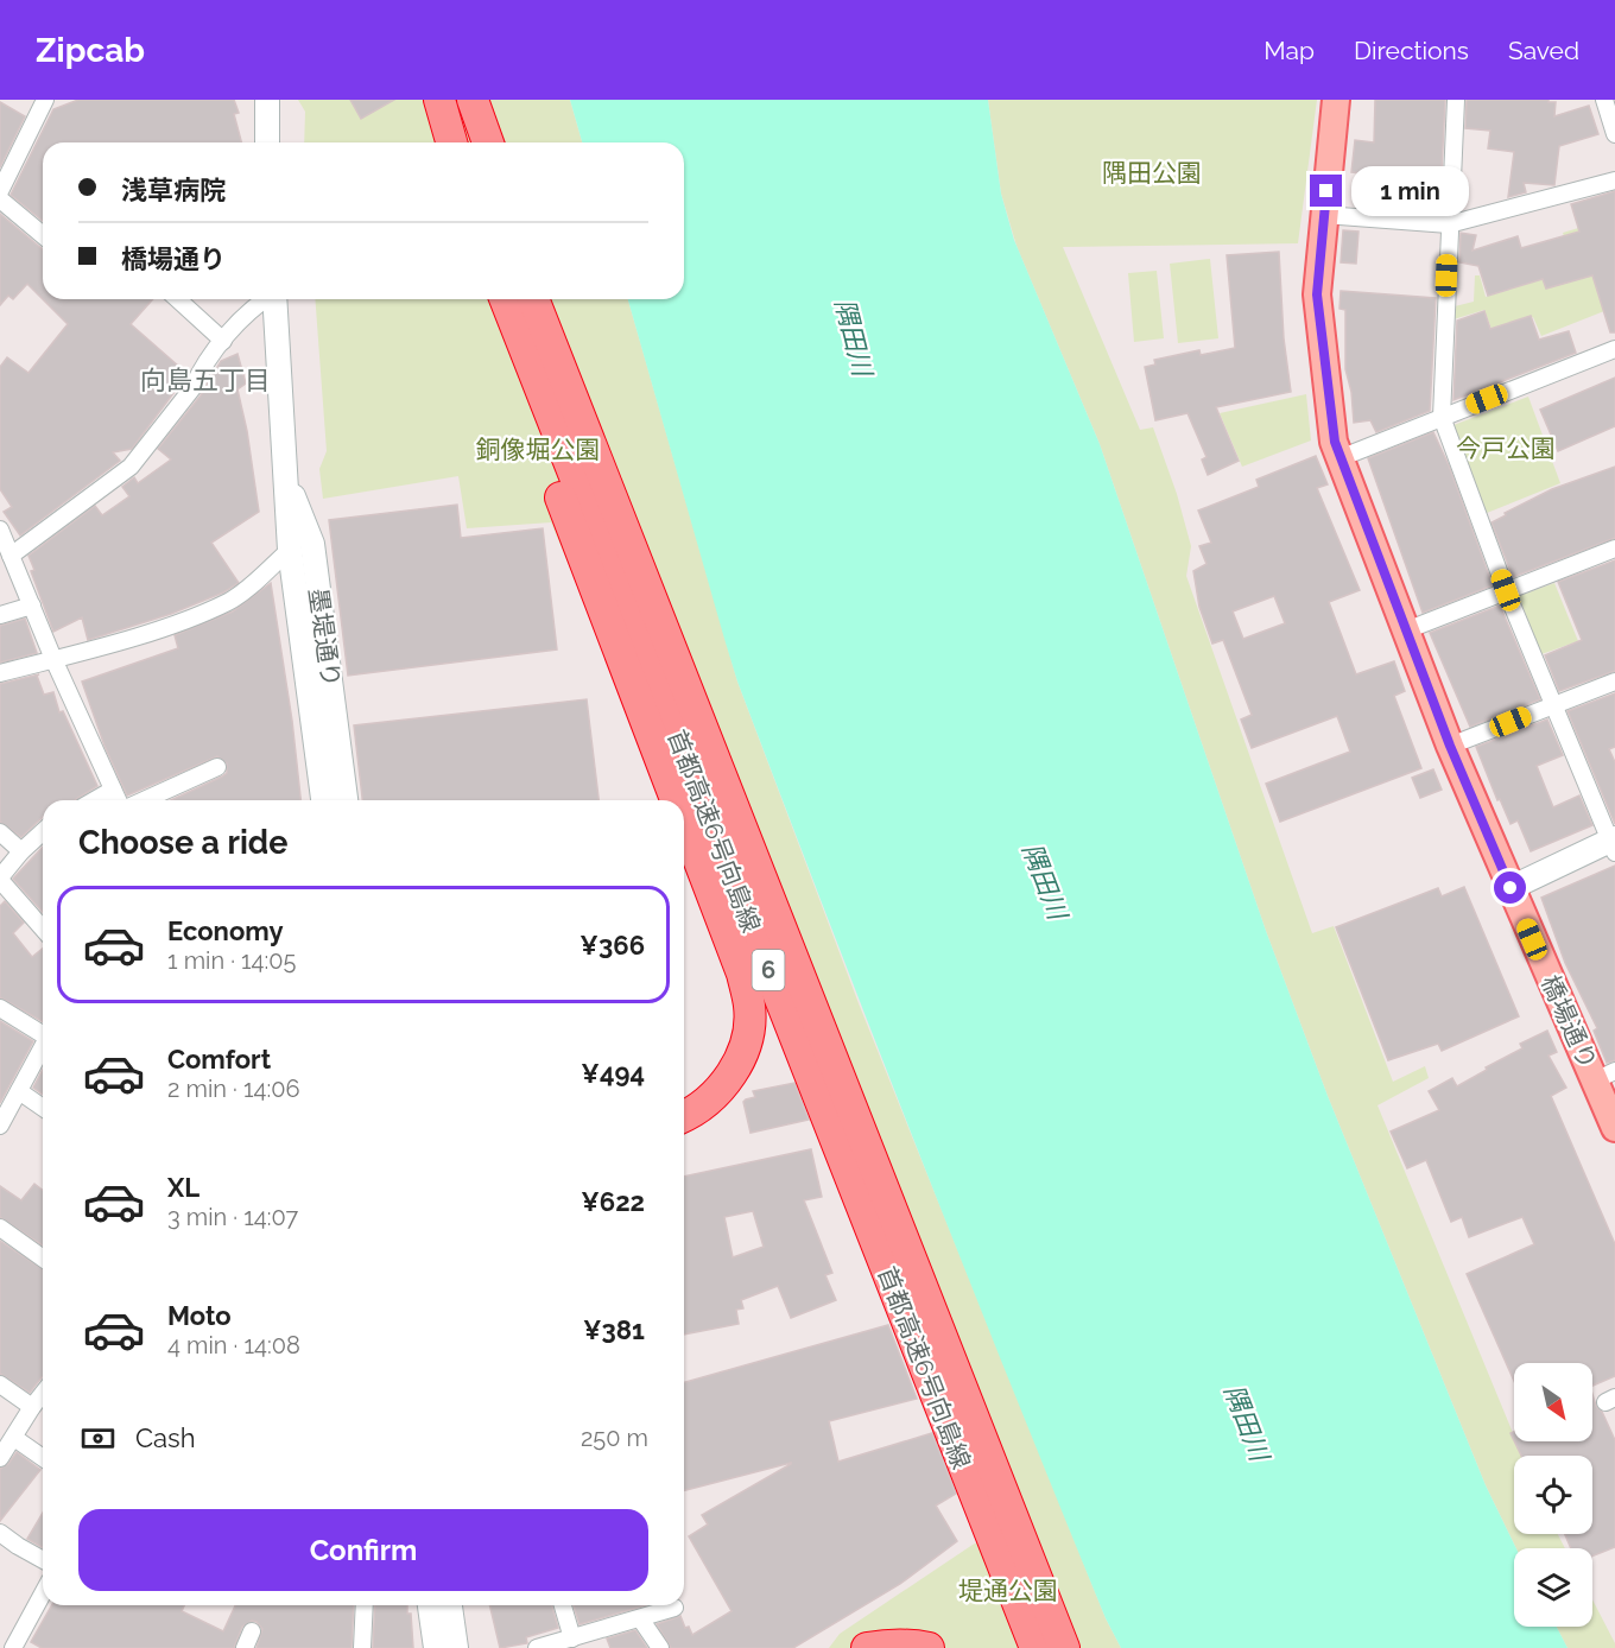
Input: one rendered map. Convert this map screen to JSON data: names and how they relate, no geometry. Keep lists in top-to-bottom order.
{
  "streets": {
    "highway": ["首都高速6号向島線", "6"],
    "main road": ["墨堤通り", "橋場通り"]
  },
  "districts": ["向島五丁目"],
  "water": ["隅田川"],
  "parks": [
    "隅田公園",
    "今戸公園",
    "銅像堀公園",
    "堤通公園"
  ],
  "north": "bottom right",
  "page": {
    "header": "Zipcab",
    "nav": ["Map", "Directions", "Saved"],
    "banner": ["浅草病院", "橋場通り"],
    "bubble": "1 min",
    "heading": "Choose a ride",
    "list": [
      {
        "name": "Economy",
        "note": "1 min · 14:05",
        "value": "¥366"
      },
      {
        "name": "Comfort",
        "note": "2 min · 14:06",
        "value": "¥494"
      },
      {
        "name": "XL",
        "note": "3 min · 14:07",
        "value": "¥622"
      },
      {
        "name": "Moto",
        "note": "4 min · 14:08",
        "value": "¥381"
      }
    ],
    "pay": ["Cash", "250 m"],
    "buttons": "Confirm"
  }
}
